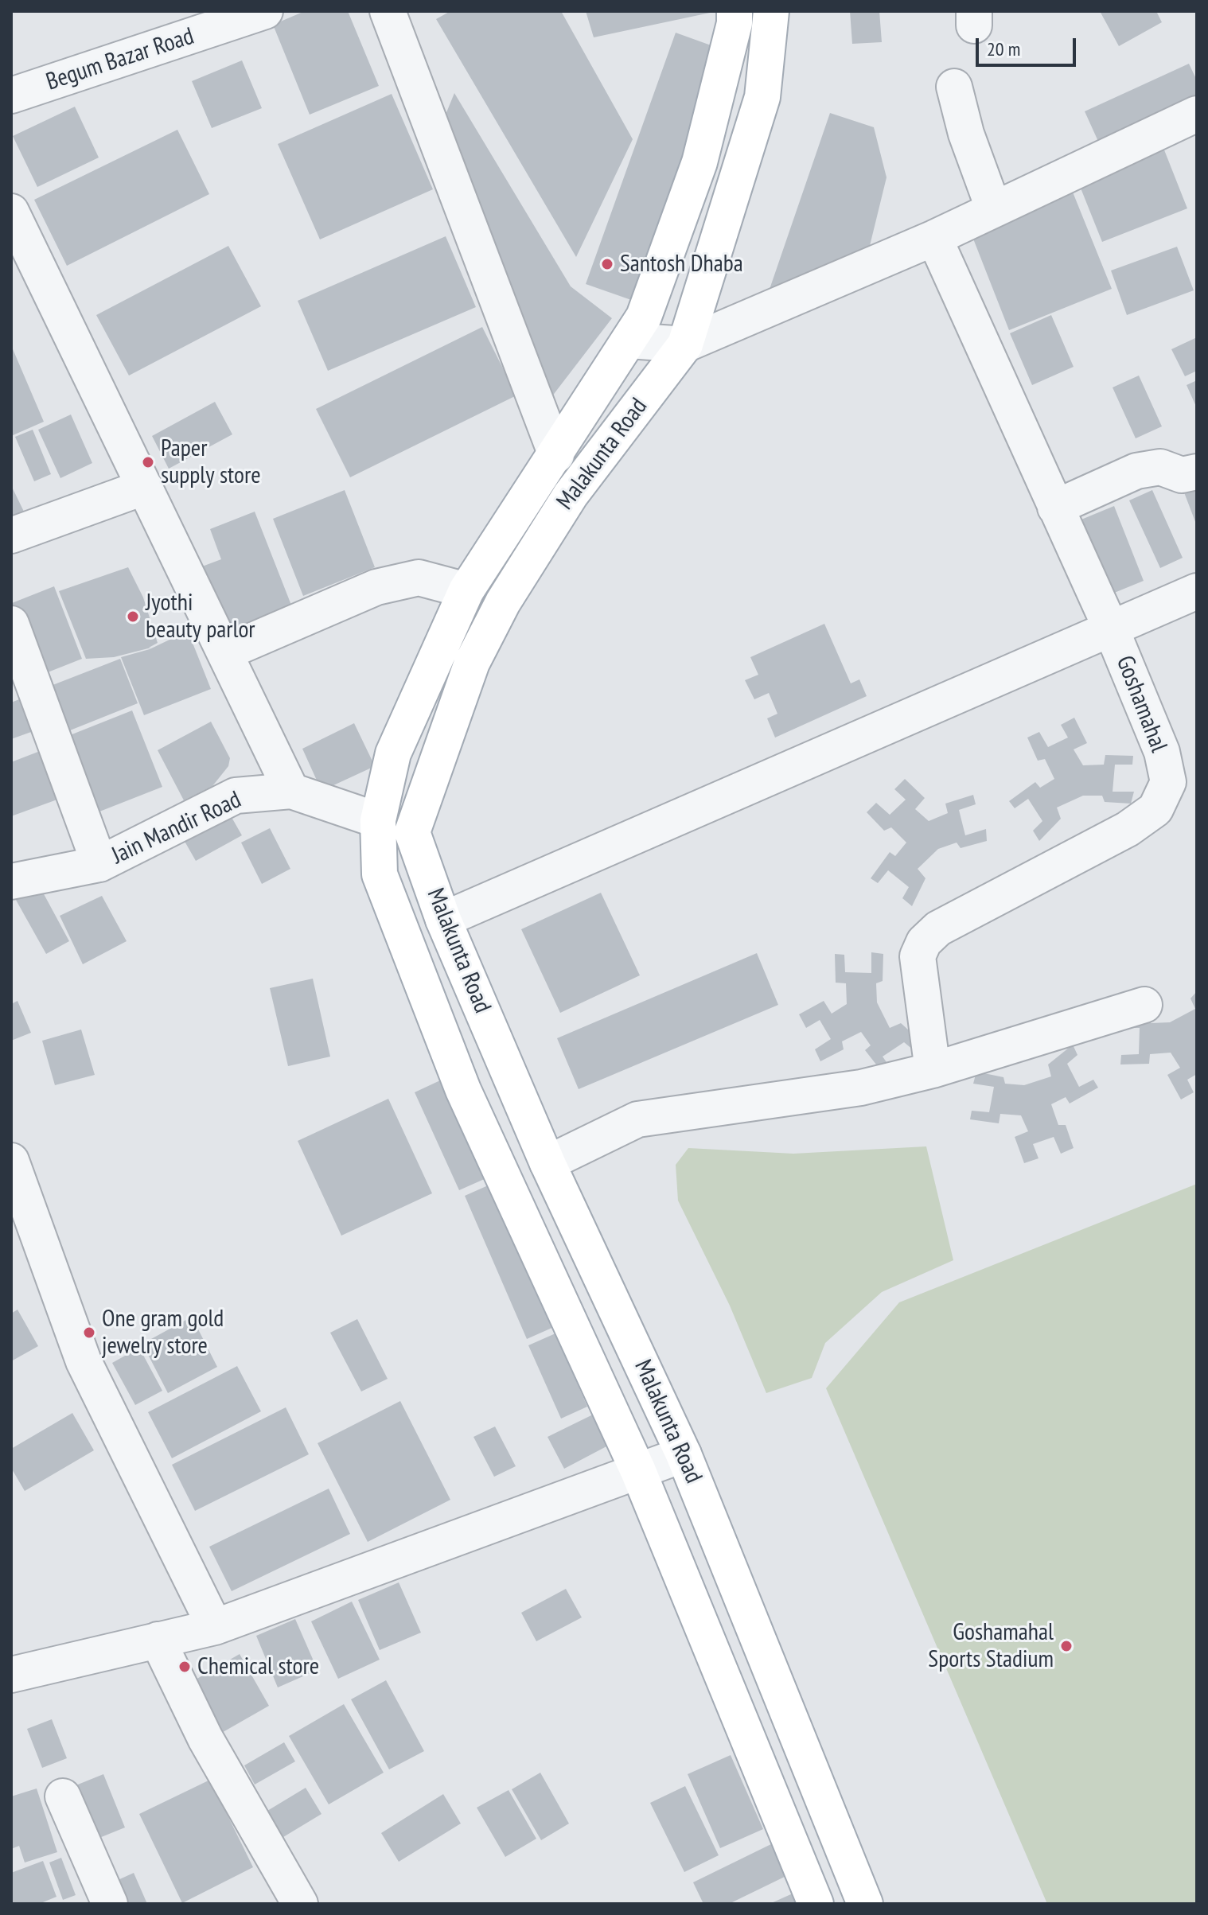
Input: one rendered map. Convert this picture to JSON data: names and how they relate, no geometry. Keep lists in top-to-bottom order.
{
  "streets": {
    "main road": ["Malakunta Road"],
    "street": ["Begum Bazar Road", "Goshamahal", "Jain Mandir Road"]
  },
  "places": [
    "Santosh Dhaba",
    "Paper supply store",
    "Jyothi beauty parlor",
    "One gram gold jewelry store",
    "Goshamahal Sports Stadium",
    "Chemical store"
  ],
  "scale_bar": "20 m"
}
